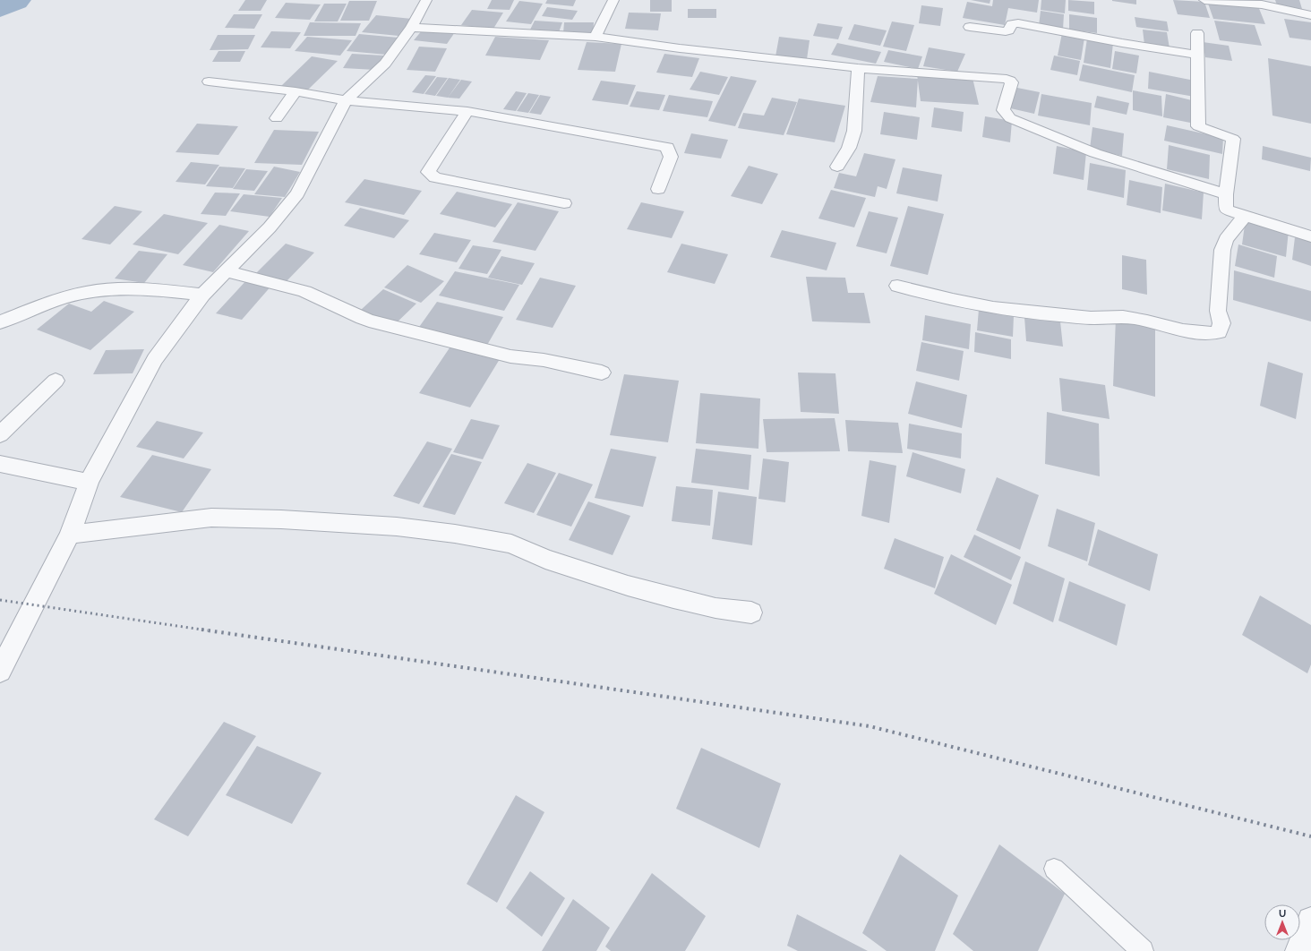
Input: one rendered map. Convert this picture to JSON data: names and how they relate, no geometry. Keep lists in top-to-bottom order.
{
  "north": "top"
}
